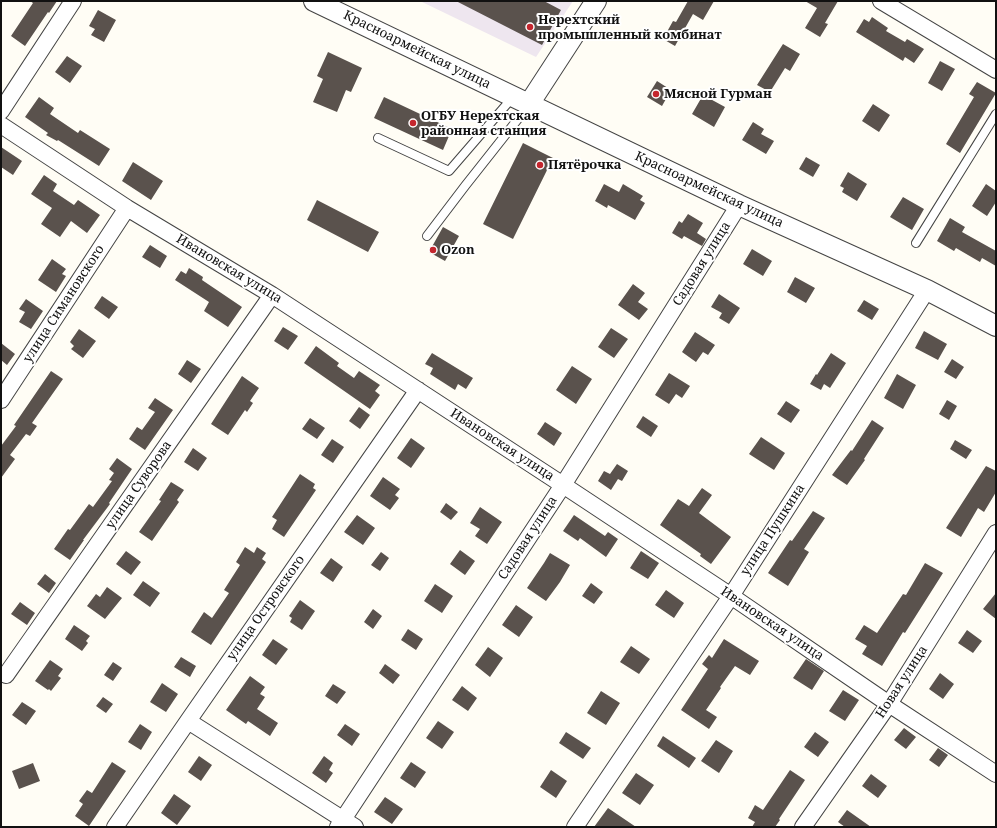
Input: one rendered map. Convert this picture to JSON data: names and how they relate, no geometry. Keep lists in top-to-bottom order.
{
  "streets": {
    "street": [
      "Красноармейская улица",
      "Садовая улица",
      "Ивановская улица",
      "улица Симановского",
      "улица Суворова",
      "улица Пушкина",
      "улица Островского",
      "Новая улица"
    ]
  },
  "crossings": [
    ["Красноармейская улица", "Садовая улица"],
    ["Красноармейская улица", "улица Пушкина"],
    ["Садовая улица", "Ивановская улица"],
    ["Ивановская улица", "улица Симановского"],
    ["Ивановская улица", "улица Суворова"],
    ["Ивановская улица", "улица Пушкина"],
    ["Ивановская улица", "улица Островского"],
    ["Ивановская улица", "Новая улица"]
  ],
  "places": [
    "Нерехтский промышленный комбинат",
    "Мясной Гурман",
    "ОГБУ Нерехтская районная станция",
    "Пятёрочка",
    "Ozon"
  ]
}
